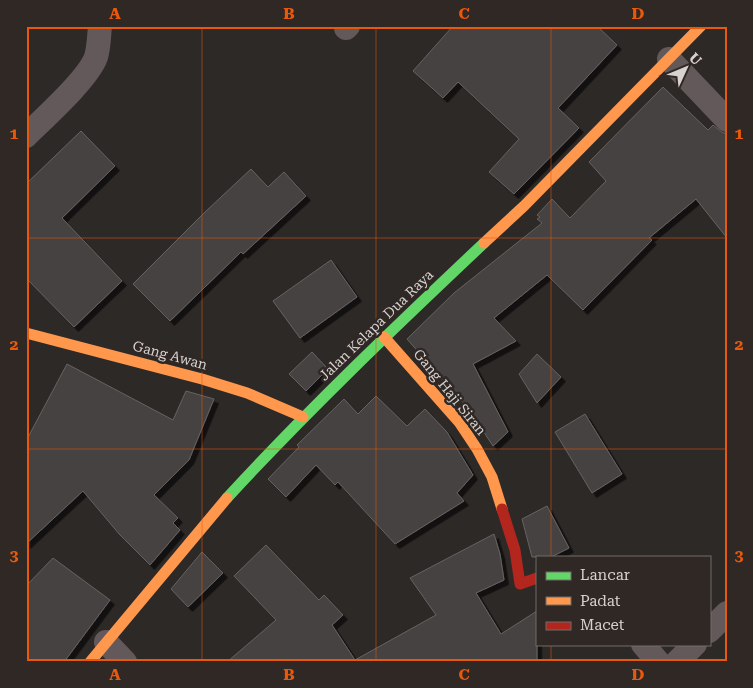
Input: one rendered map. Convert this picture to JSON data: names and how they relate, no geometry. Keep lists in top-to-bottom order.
{
  "streets": {
    "main road": ["Jalan Kelapa Dua Raya", "Gang Awan", "Gang Haji Siran"]
  },
  "crossings": [
    ["Jalan Kelapa Dua Raya", "Gang Awan"],
    ["Jalan Kelapa Dua Raya", "Gang Haji Siran"]
  ],
  "legend": ["Lancar", "Padat", "Macet"],
  "north": "top right",
  "grid": {
    "columns": [
      "A",
      "B",
      "C",
      "D"
    ],
    "rows": ["1", "2", "3"]
  }
}
